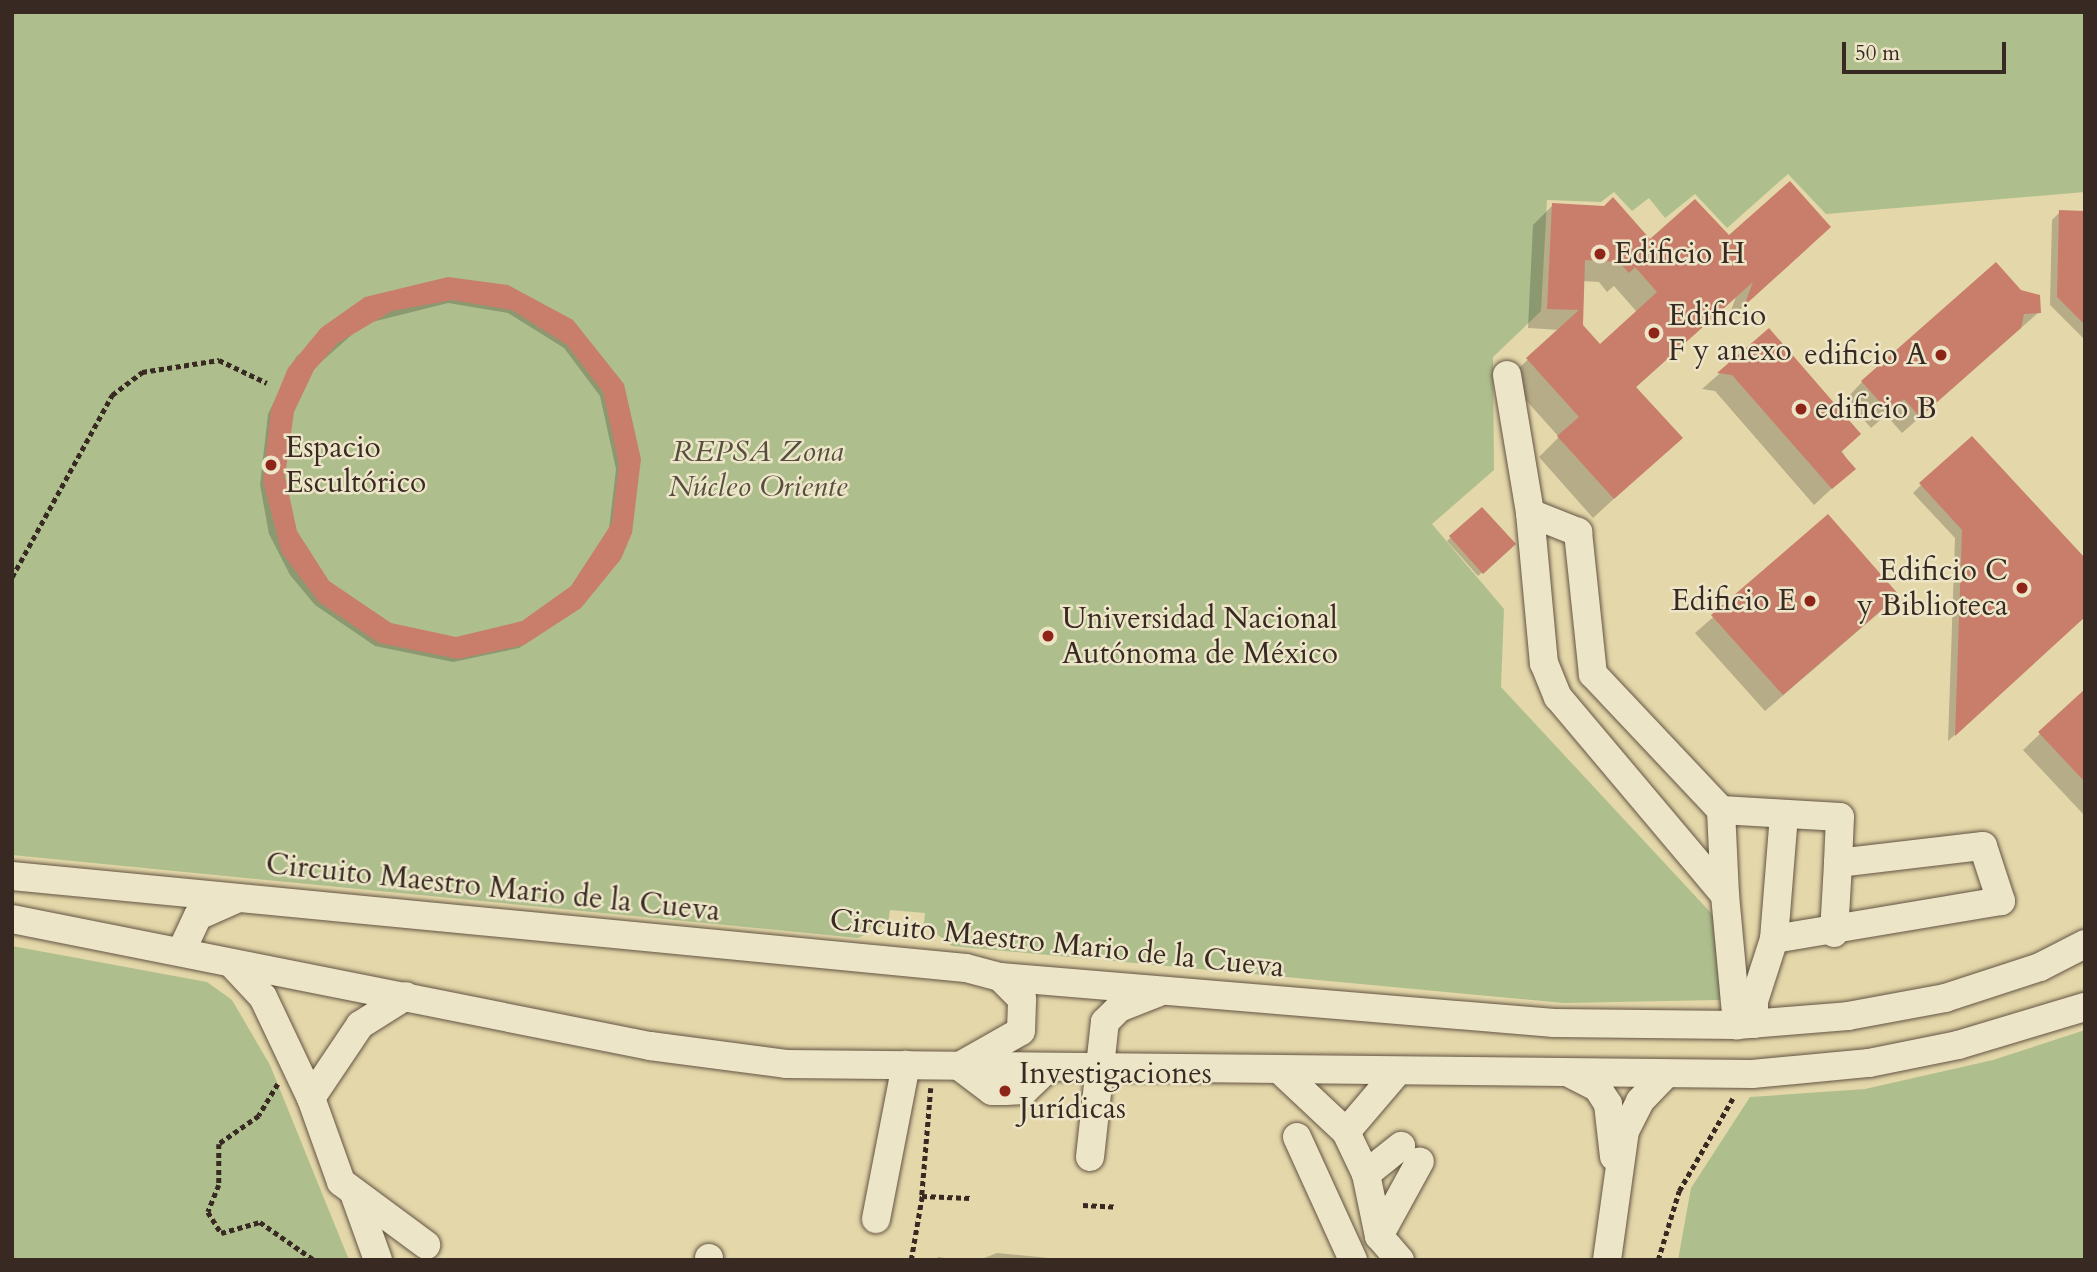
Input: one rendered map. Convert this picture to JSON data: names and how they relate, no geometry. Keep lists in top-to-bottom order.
{
  "streets": {
    "street": ["Circuito Maestro Mario de la Cueva"]
  },
  "parks": ["REPSA Zona Núcleo Oriente"],
  "places": [
    "Edificio H",
    "Edificio F y anexo",
    "edificio A",
    "edificio B",
    "Espacio Escultórico",
    "Edificio C y Biblioteca",
    "Edificio E",
    "Universidad Nacional Autónoma de México",
    "Investigaciones Jurídicas"
  ],
  "scale_bar": "50 m"
}
